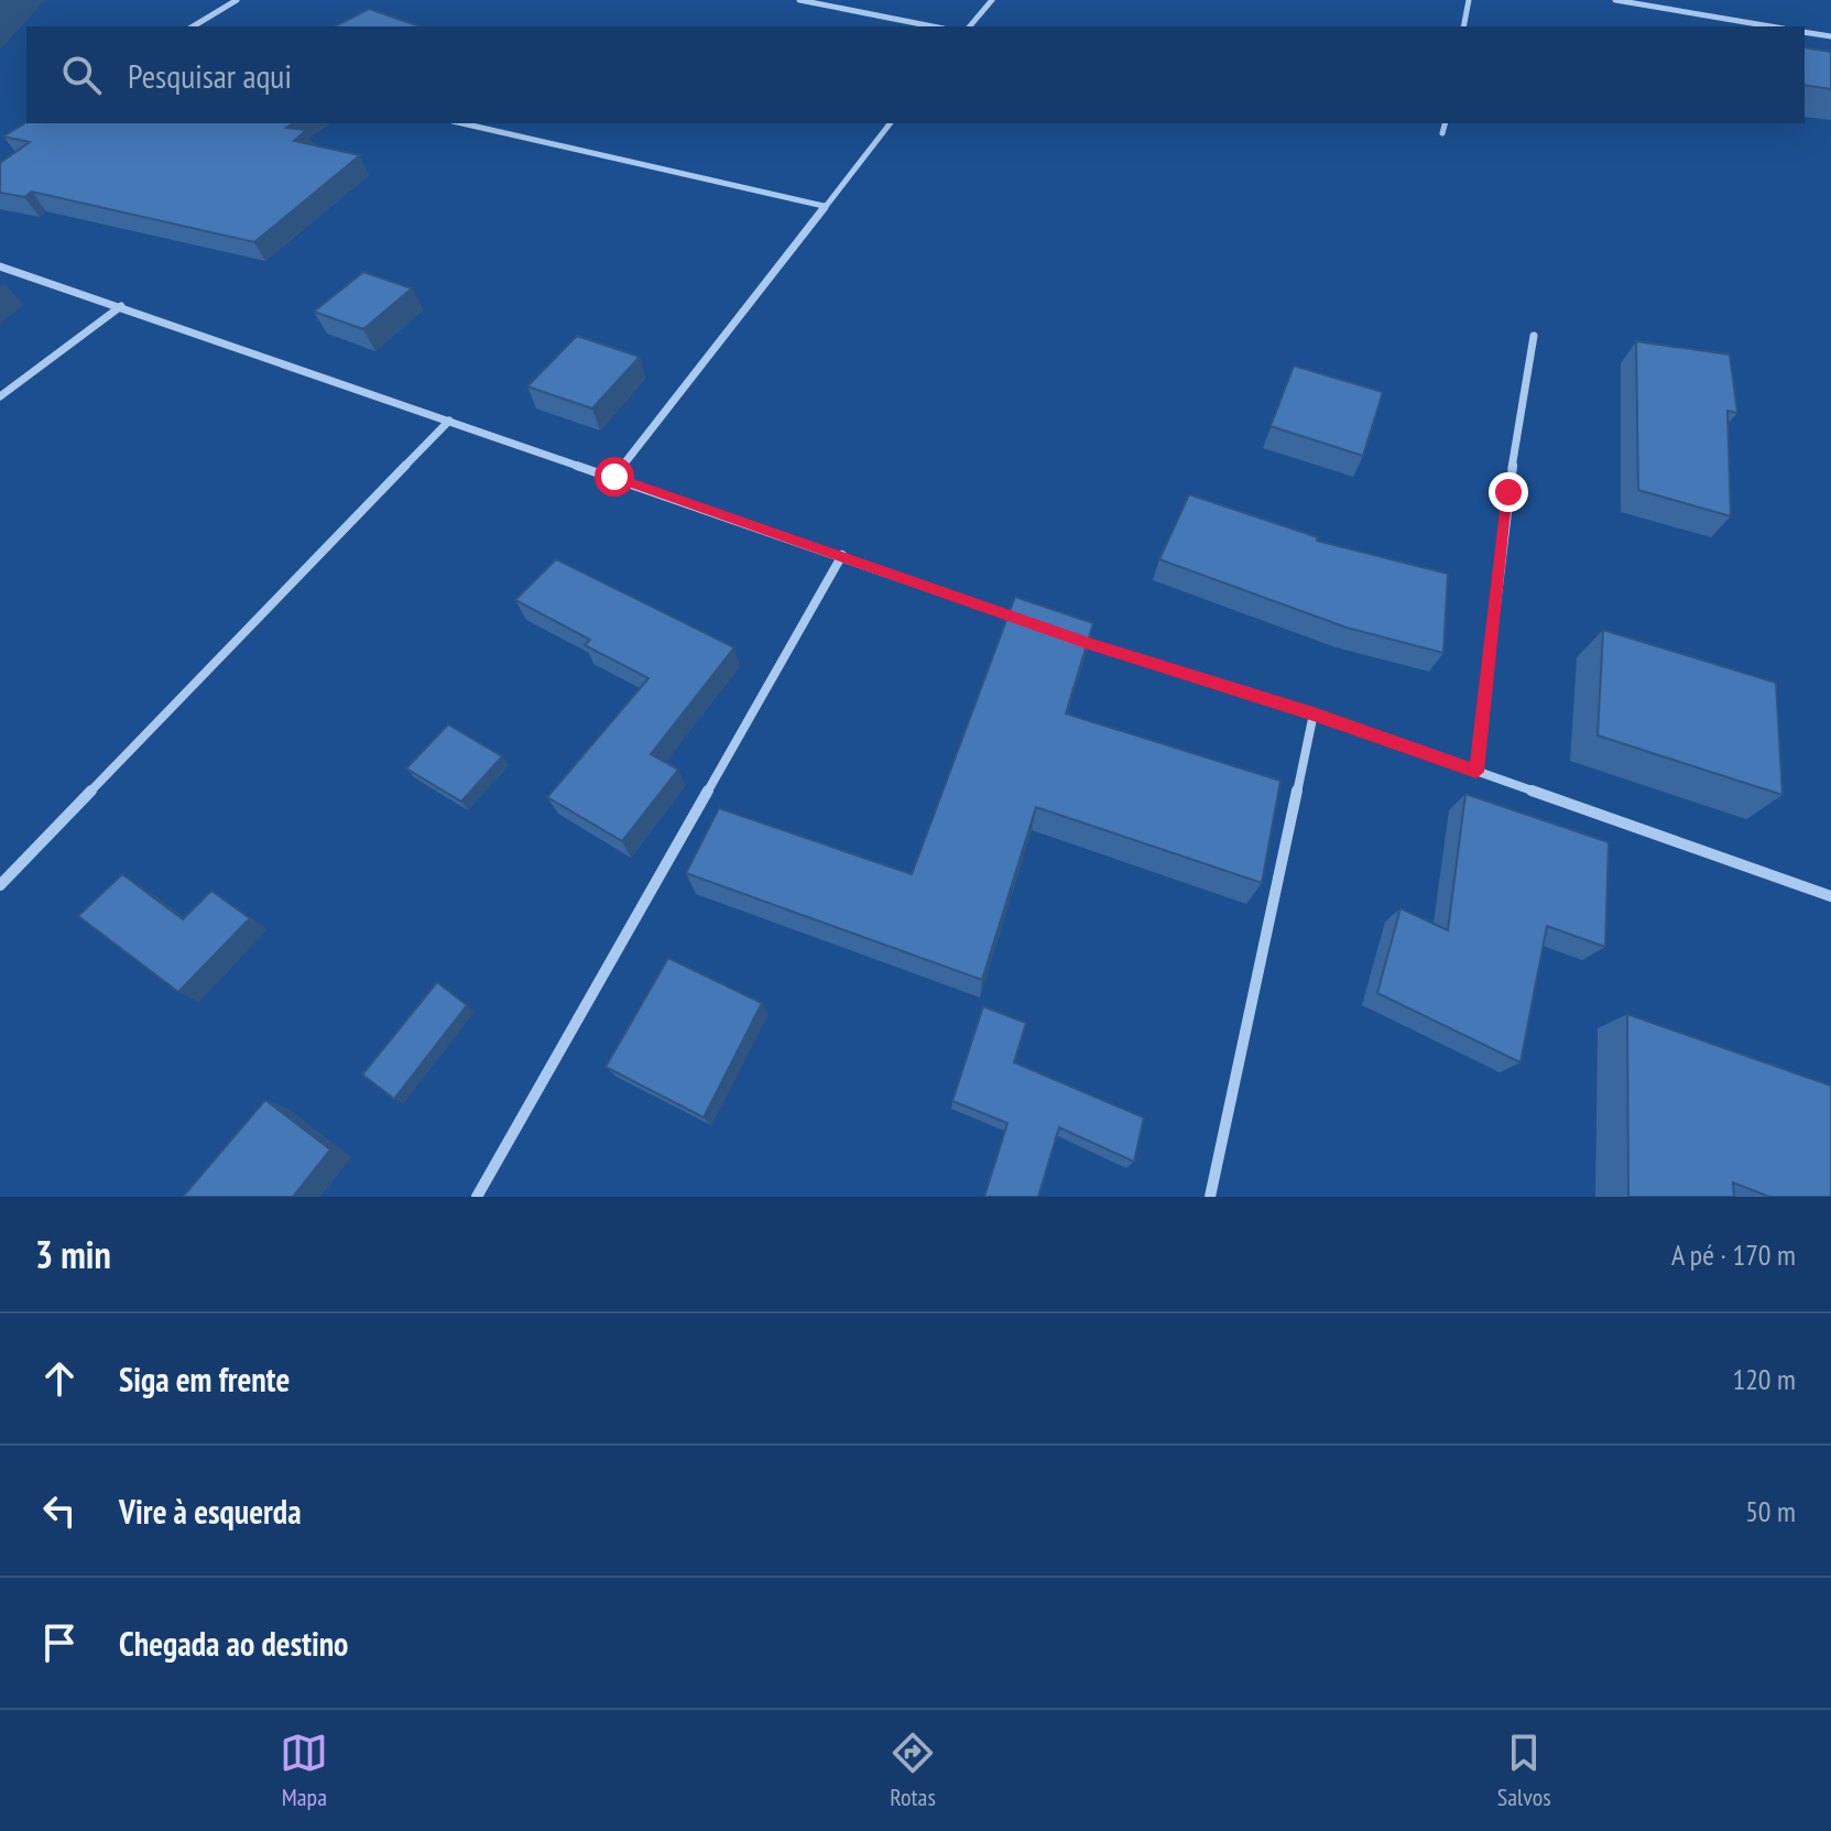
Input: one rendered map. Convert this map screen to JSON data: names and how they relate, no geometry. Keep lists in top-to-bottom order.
{
  "page": {
    "search": "Pesquisar aqui",
    "heading": ["3 min", "A pé · 170 m"],
    "list": [
      ["Siga em frente", "120 m"],
      ["Vire à esquerda", "50 m"],
      "Chegada ao destino"
    ],
    "nav": ["Mapa", "Rotas", "Salvos"]
  }
}
